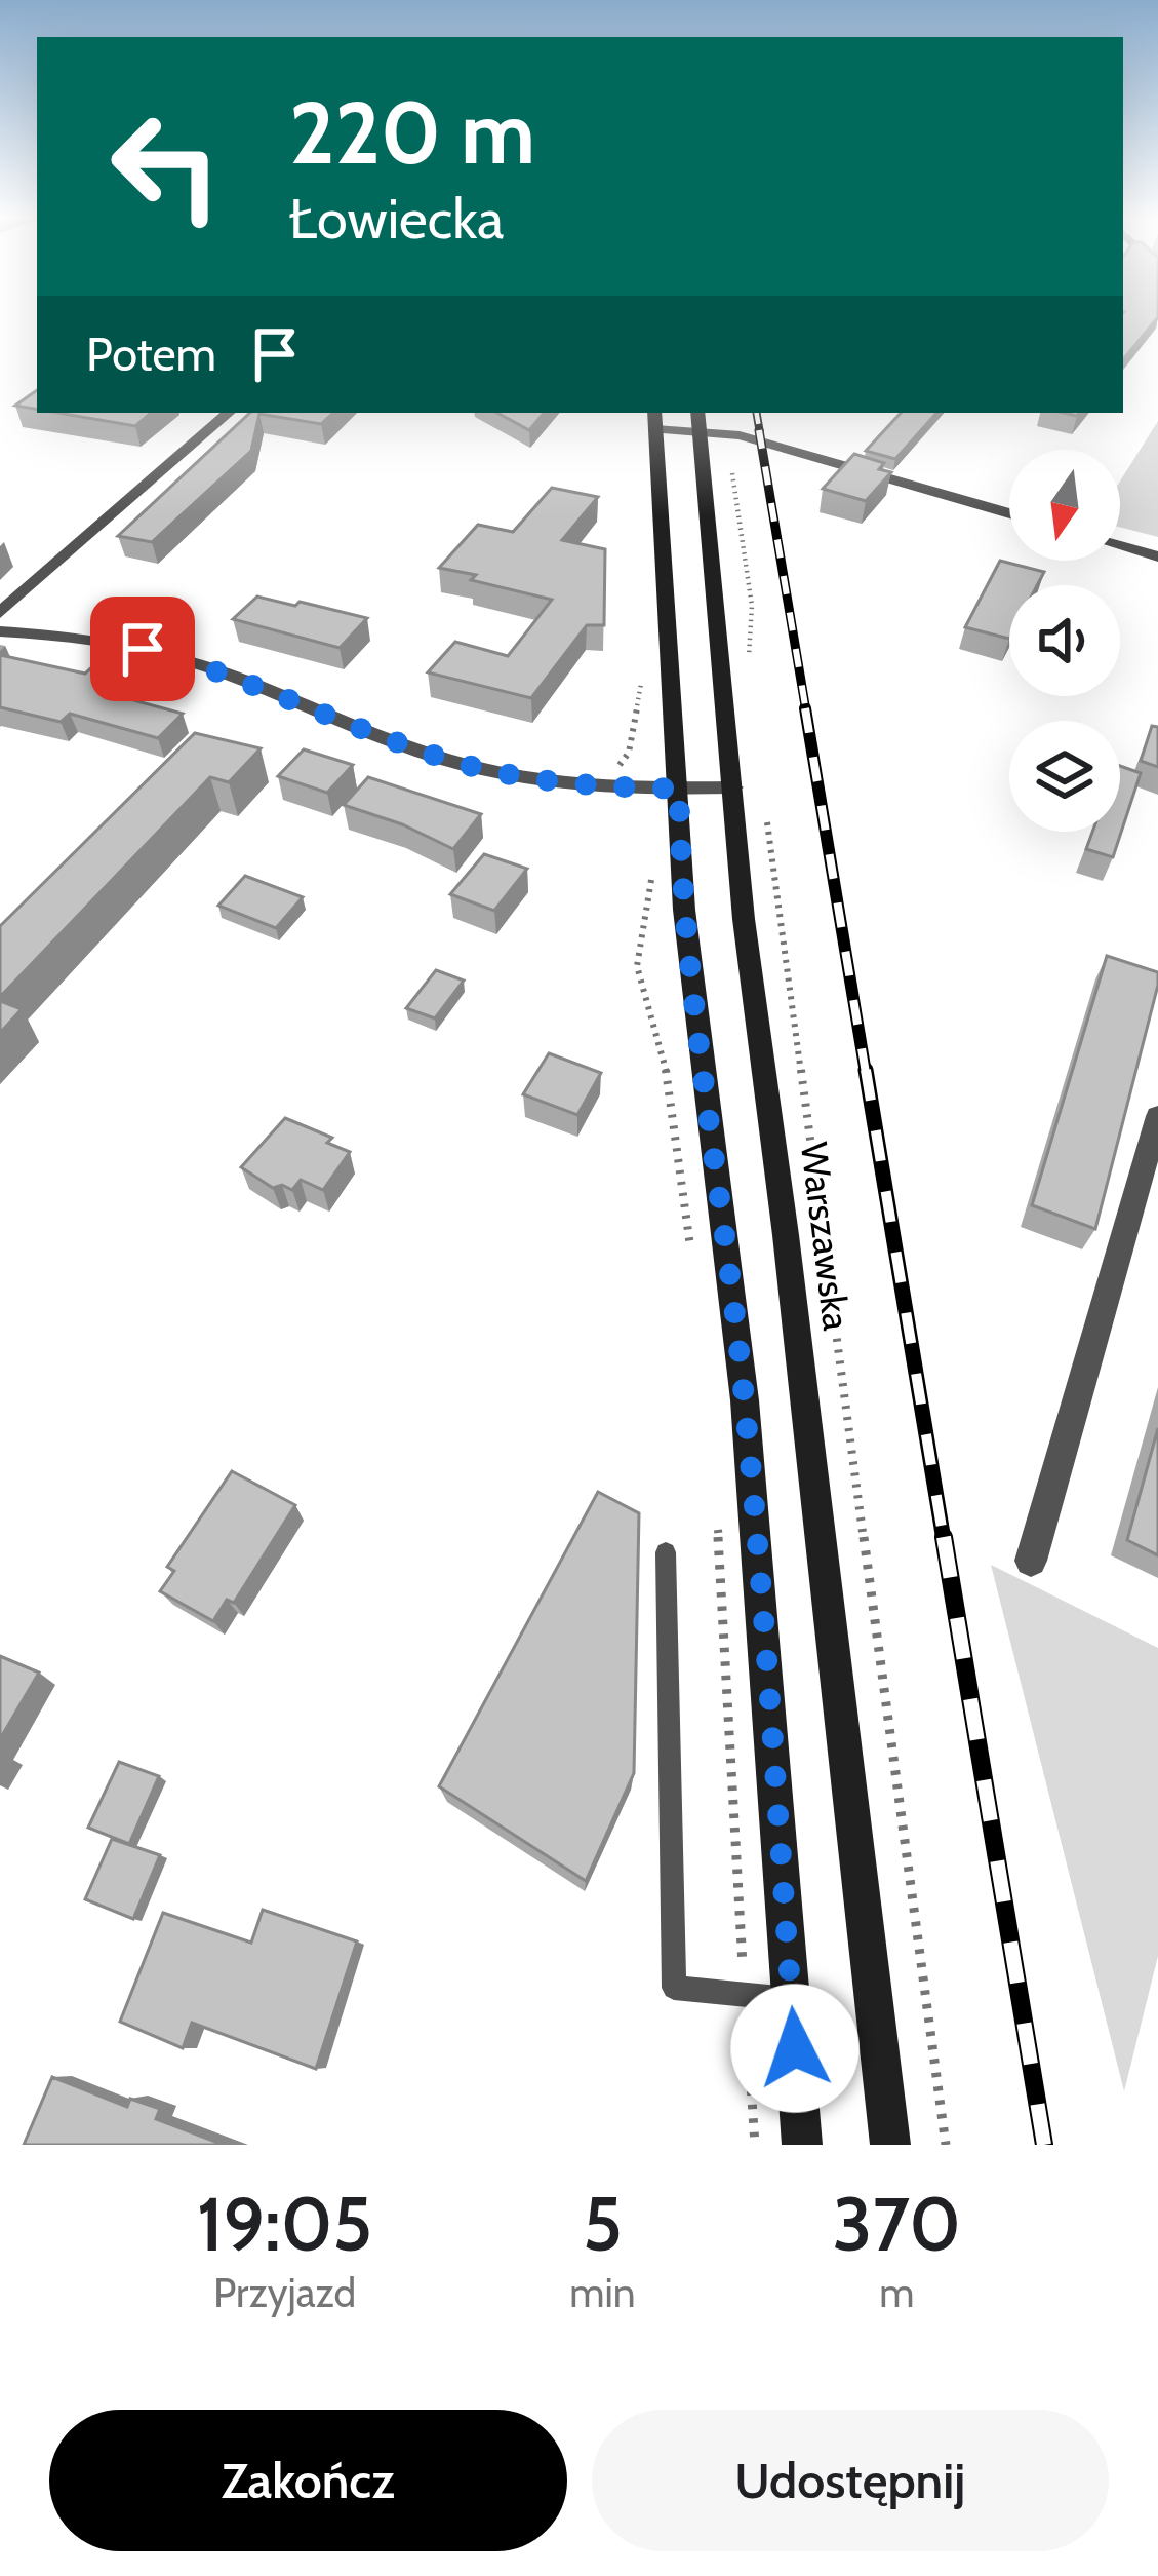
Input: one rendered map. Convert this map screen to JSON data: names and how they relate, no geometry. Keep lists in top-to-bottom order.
{
  "streets": {
    "main road": ["Warszawska"]
  },
  "north": "bottom",
  "page": {
    "turn": ["220 m", "Łowiecka"],
    "then": "Potem",
    "eta": [
      "19:05",
      "Przyjazd",
      "5",
      "min",
      "370",
      "m"
    ],
    "buttons": ["Zakończ", "Udostępnij"]
  }
}
